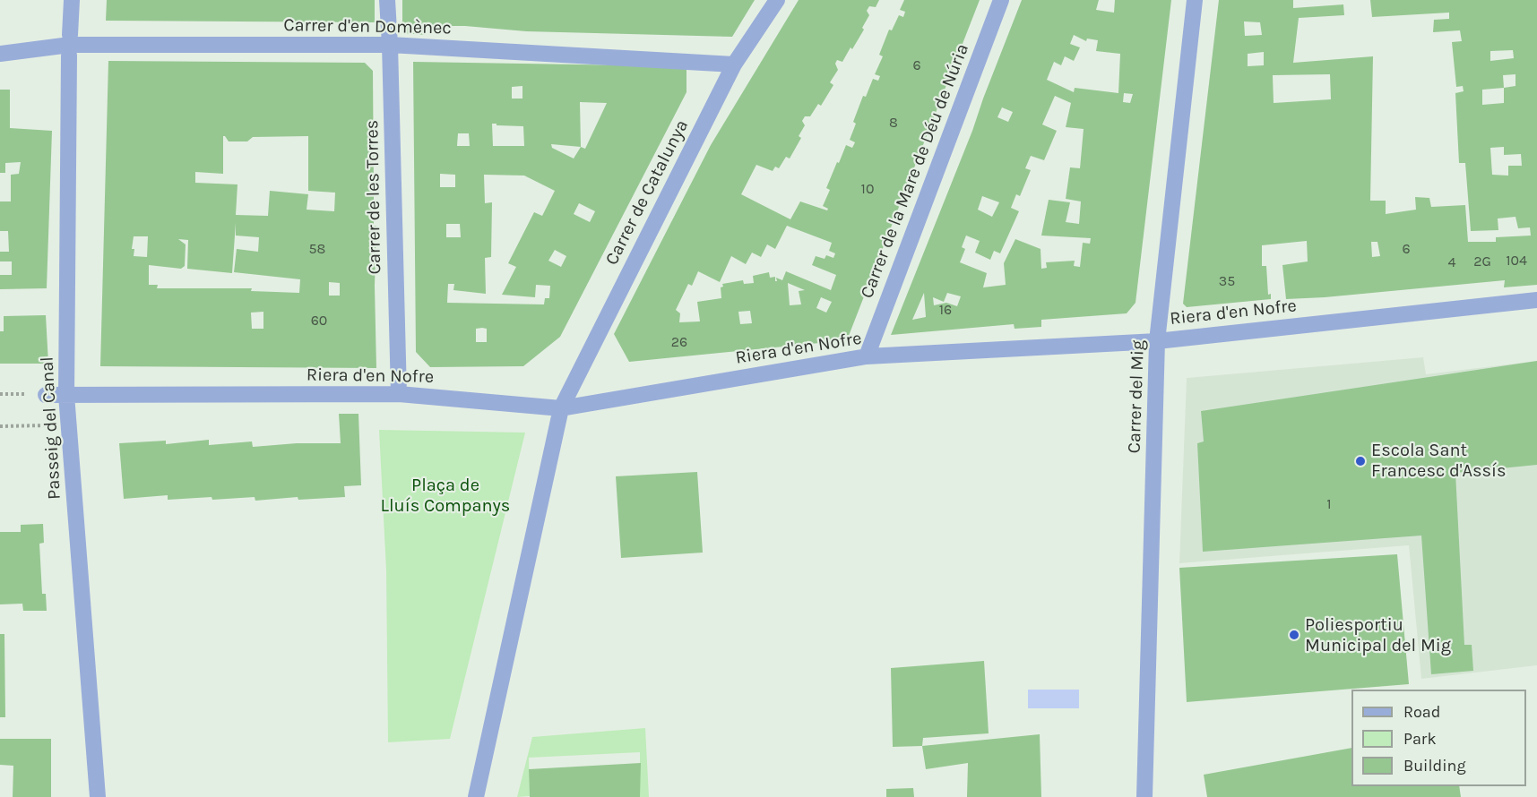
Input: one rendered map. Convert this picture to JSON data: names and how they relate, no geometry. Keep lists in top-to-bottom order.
{
  "streets": {
    "street": [
      "Carrer d'en Domènec",
      "Carrer de la Mare de Déu de Núria",
      "Carrer de Catalunya",
      "Carrer de les Torres",
      "Riera d'en Nofre",
      "Carrer del Mig",
      "Passeig del Canal"
    ]
  },
  "crossings": [
    ["Carrer d'en Domènec", "Carrer de Catalunya"],
    ["Carrer d'en Domènec", "Carrer de les Torres"],
    ["Carrer de la Mare de Déu de Núria", "Riera d'en Nofre"],
    ["Carrer de Catalunya", "Riera d'en Nofre"],
    ["Carrer de les Torres", "Riera d'en Nofre"],
    ["Riera d'en Nofre", "Carrer del Mig"],
    ["Riera d'en Nofre", "Passeig del Canal"]
  ],
  "parks": ["Plaça de Lluís Companys"],
  "places": ["Escola Sant Francesc d'Assís", "Poliesportiu Municipal del Mig"],
  "house_numbers": [
    "6",
    "8",
    "10",
    "58",
    "6",
    "104",
    "2G",
    "4",
    "35",
    "16",
    "60",
    "26",
    "1"
  ],
  "legend": ["Road", "Park", "Building"]
}
